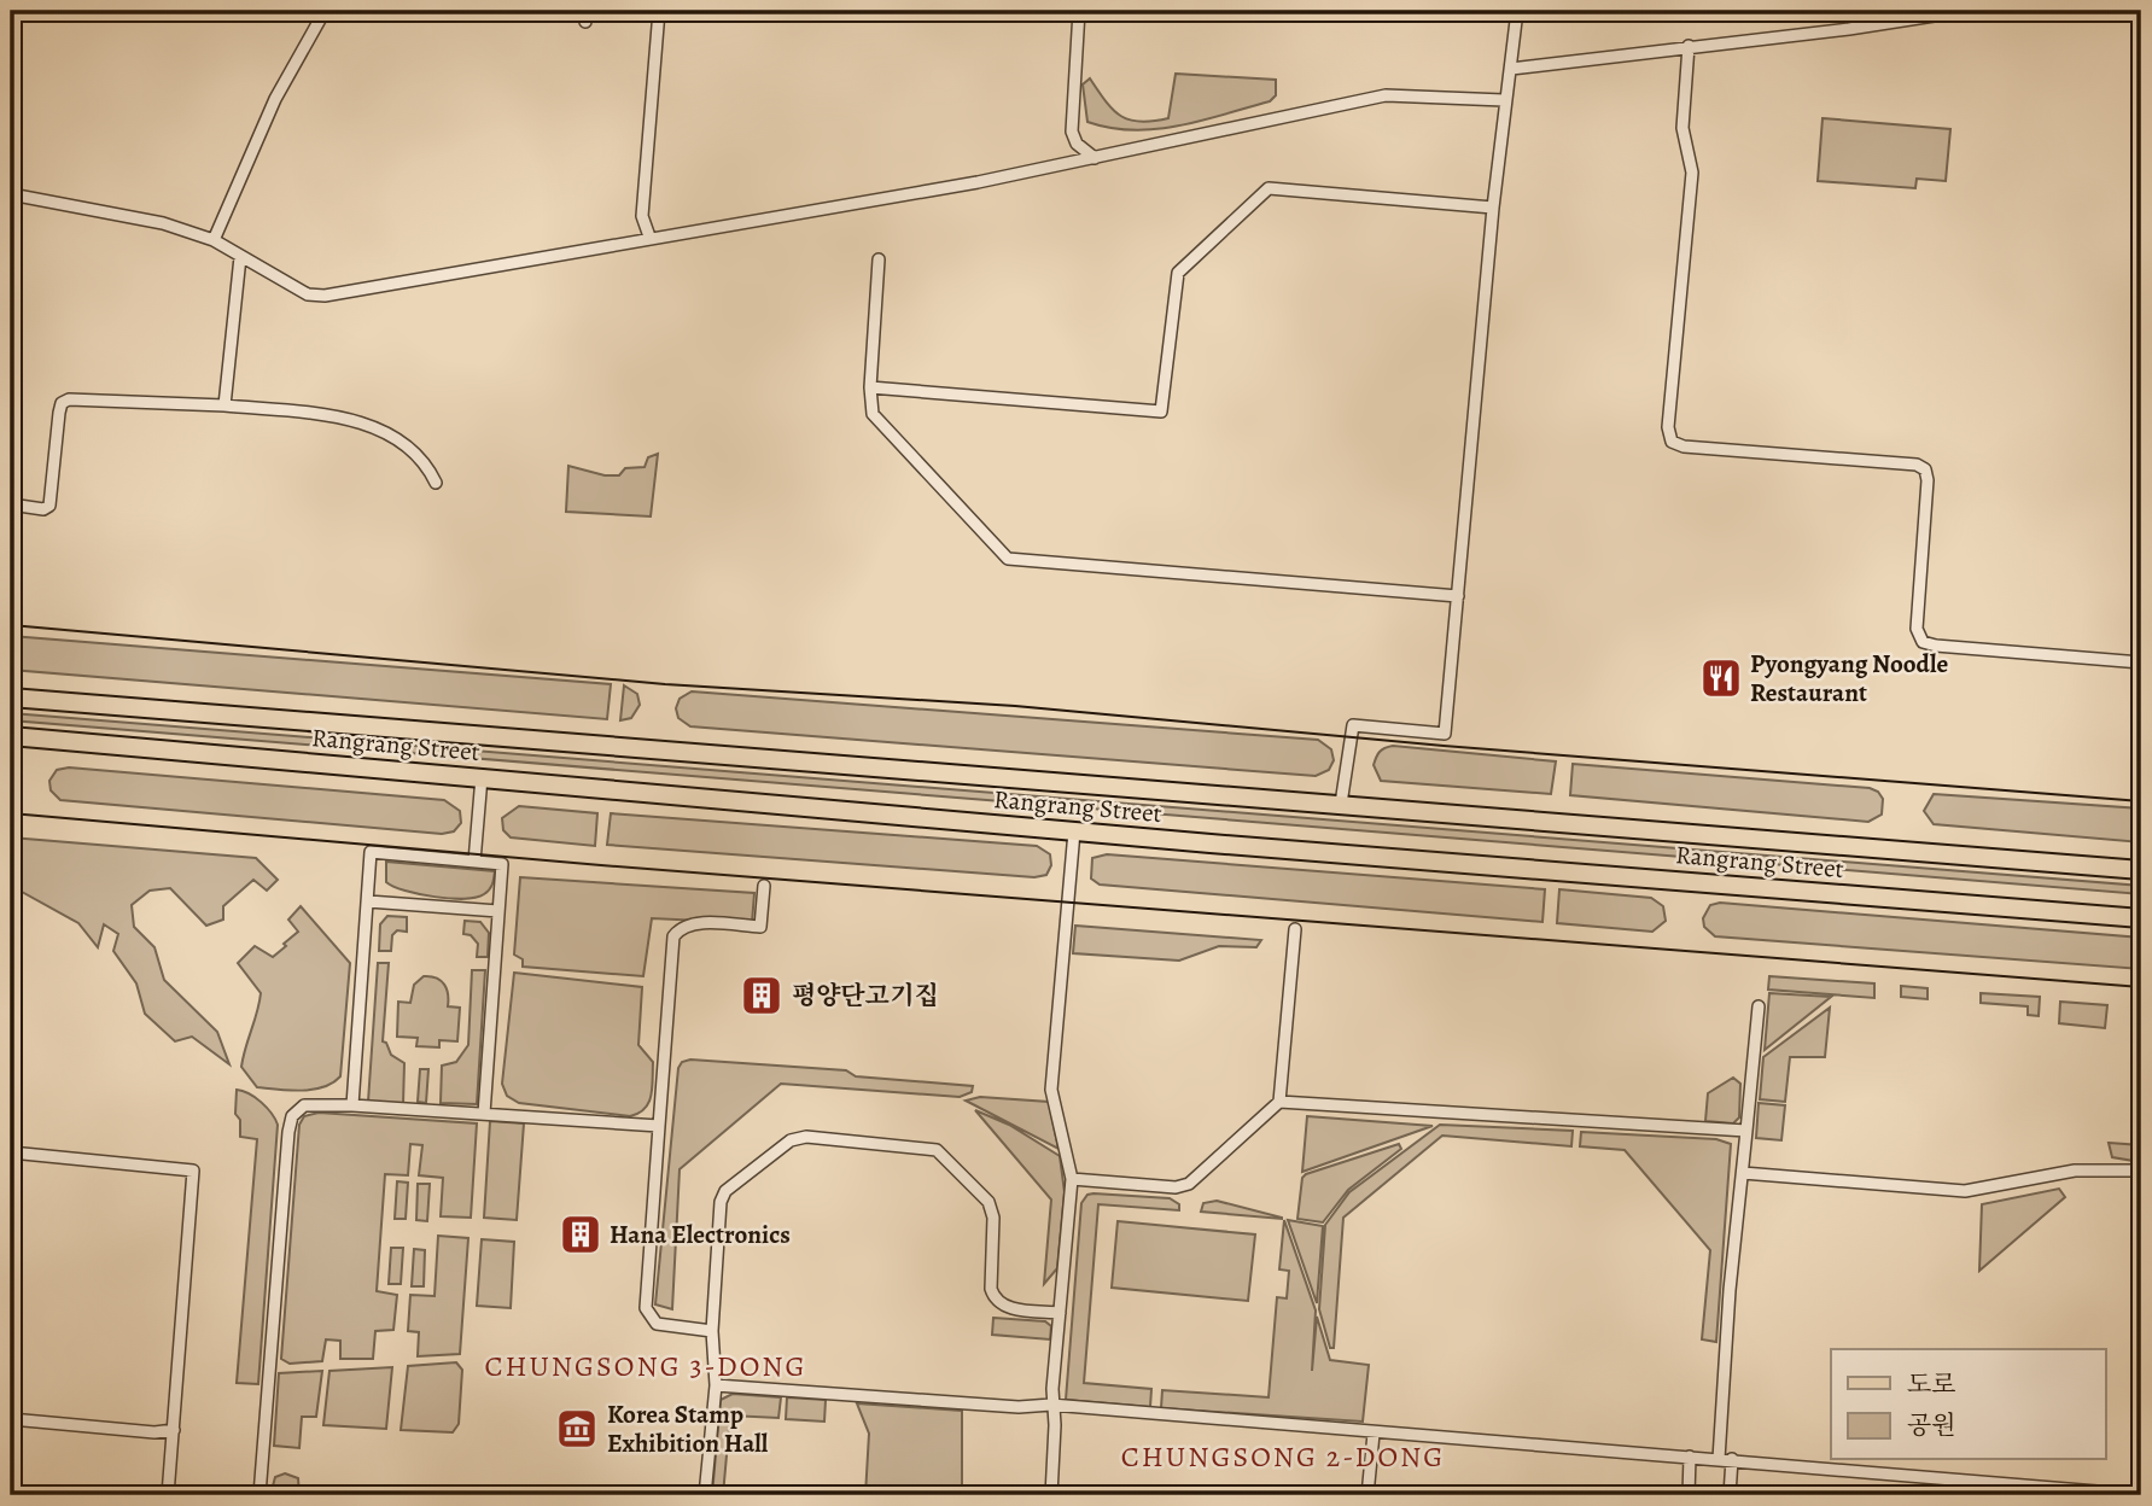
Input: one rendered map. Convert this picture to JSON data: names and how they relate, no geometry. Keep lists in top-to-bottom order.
{
  "streets": {
    "main road": ["Rangrang Street"]
  },
  "districts": ["CHUNGSONG 3-DONG", "CHUNGSONG 2-DONG"],
  "places": {
    "restaurant": ["Pyongyang Noodle Restaurant"],
    "building": ["평양단고기집", "Hana Electronics"],
    "museum": ["Korea Stamp Exhibition Hall"]
  },
  "legend": ["도로", "공원"]
}
